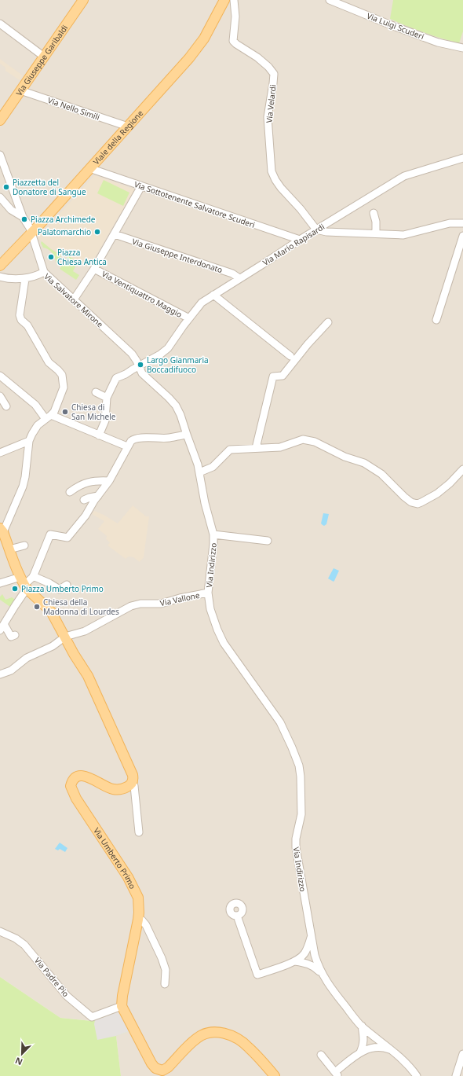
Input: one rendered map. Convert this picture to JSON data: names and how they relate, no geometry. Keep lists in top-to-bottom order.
{
  "streets": {
    "main road": ["Via Giuseppe Garibaldi", "Viale della Regione", "Via Umberto Primo"],
    "street": [
      "Via Luigi Scuderi",
      "Via Velardi",
      "Via Nello Simili",
      "Via Sottotenente Salvatore Scuderi",
      "Via Mario Rapisardi",
      "Via Giuseppe Interdonato",
      "Via Ventiquattro Maggio",
      "Via Salvatore Mirone",
      "Via Indirizzo",
      "Via Vallone",
      "Via Padre Pio"
    ]
  },
  "crossings": [
    ["Via Giuseppe Garibaldi", "Via Nello Simili"],
    ["Via Velardi", "Via Mario Rapisardi"],
    ["Via Nello Simili", "Viale della Regione"],
    ["Viale della Regione", "Via Sottotenente Salvatore Scuderi"],
    ["Via Sottotenente Salvatore Scuderi", "Via Mario Rapisardi"],
    ["Via Mario Rapisardi", "Via Giuseppe Interdonato"],
    ["Via Mario Rapisardi", "Via Ventiquattro Maggio"],
    ["Via Mario Rapisardi", "Via Salvatore Mirone"],
    ["Via Mario Rapisardi", "Via Indirizzo"],
    ["Via Salvatore Mirone", "Via Indirizzo"],
    ["Via Indirizzo", "Via Vallone"],
    ["Via Umberto Primo", "Via Padre Pio"]
  ],
  "places": [
    "Piazzetta del Donatore di Sangue",
    "Piazza Archimede",
    "Palatomarchio",
    "Piazza Chiesa Antica",
    "Largo Gianmaria Boccadifuoco",
    "Chiesa di San Michele",
    "Piazza Umberto Primo",
    "Chiesa della Madonna di Lourdes"
  ],
  "north": "bottom left"
}
